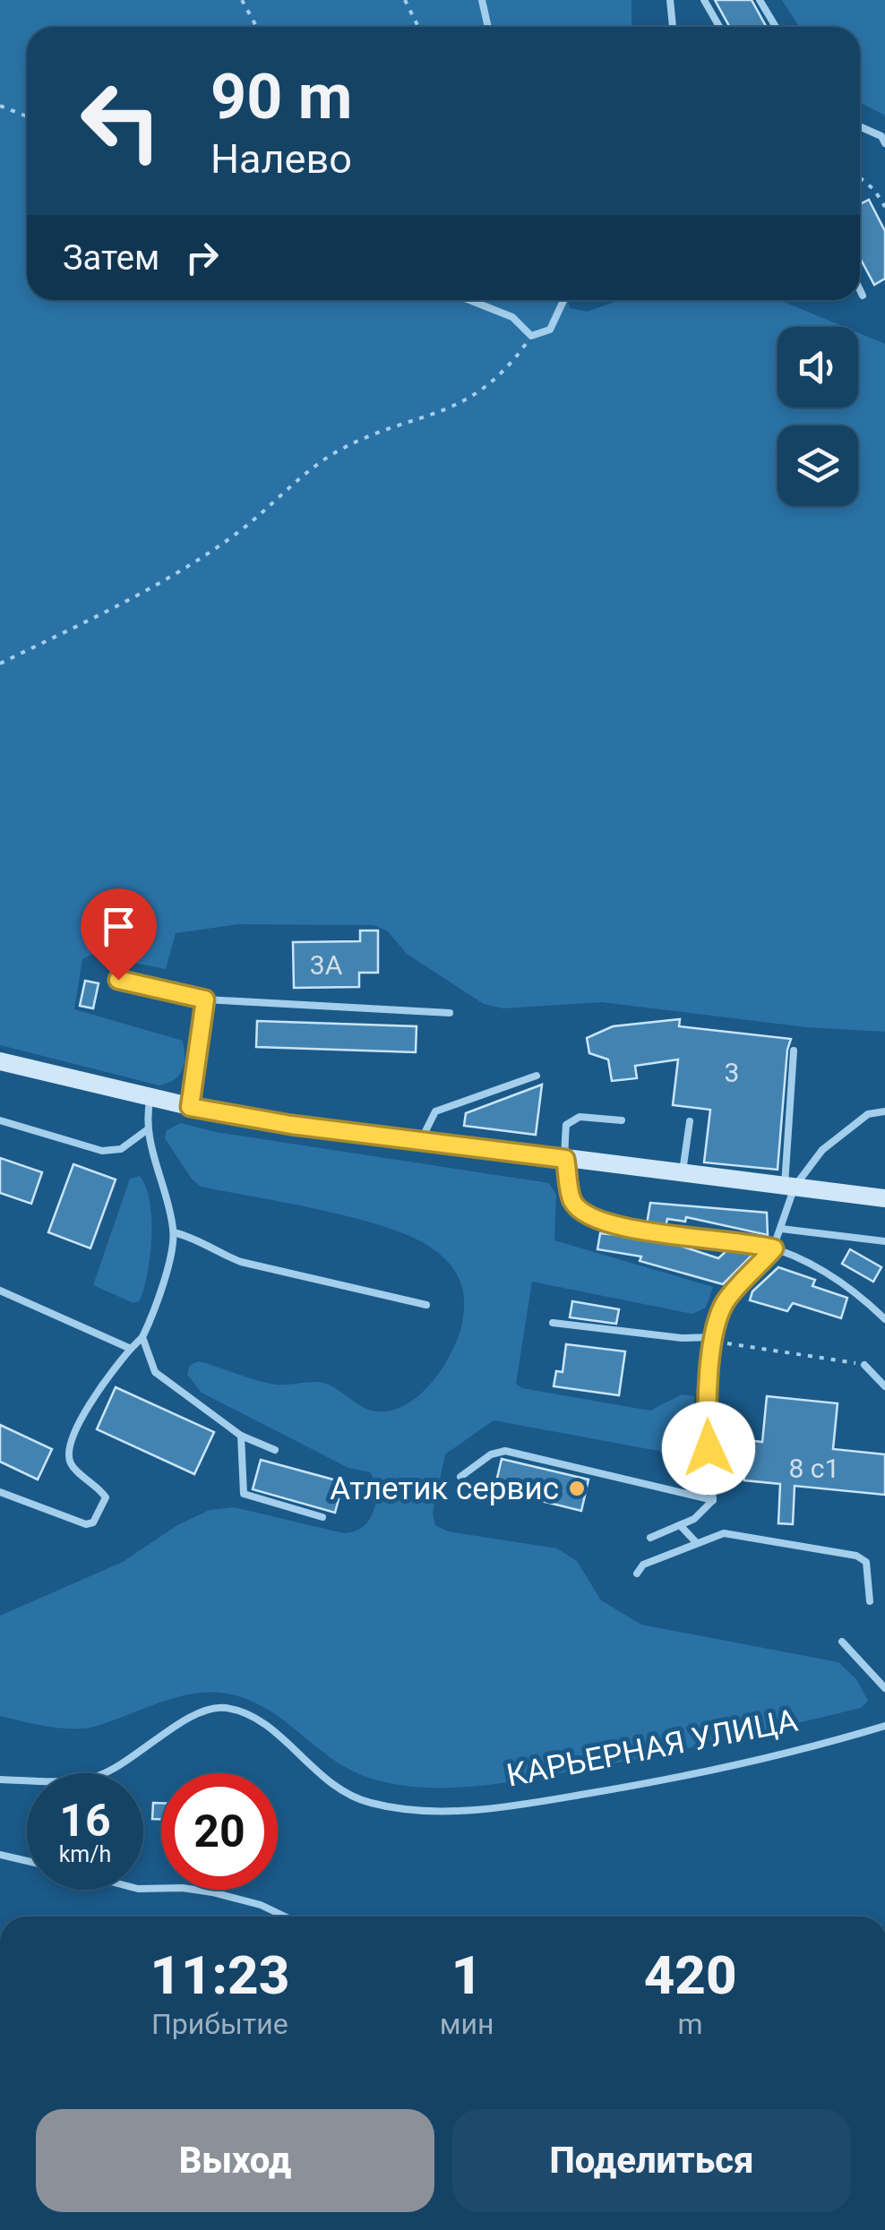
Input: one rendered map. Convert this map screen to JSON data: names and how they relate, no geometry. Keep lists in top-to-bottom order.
{
  "streets": {
    "lane": ["КАРЬЕРНАЯ УЛИЦА"]
  },
  "places": ["Атлетик сервис"],
  "house_numbers": ["3А", "3", "8 с1"],
  "page": {
    "turn": ["90 m", "Налево"],
    "then": "Затем",
    "speed": "16 km/h",
    "limit": "20",
    "eta": [
      "11:23",
      "Прибытие",
      "1",
      "мин",
      "420",
      "m"
    ],
    "buttons": ["Выход", "Поделиться"]
  }
}
